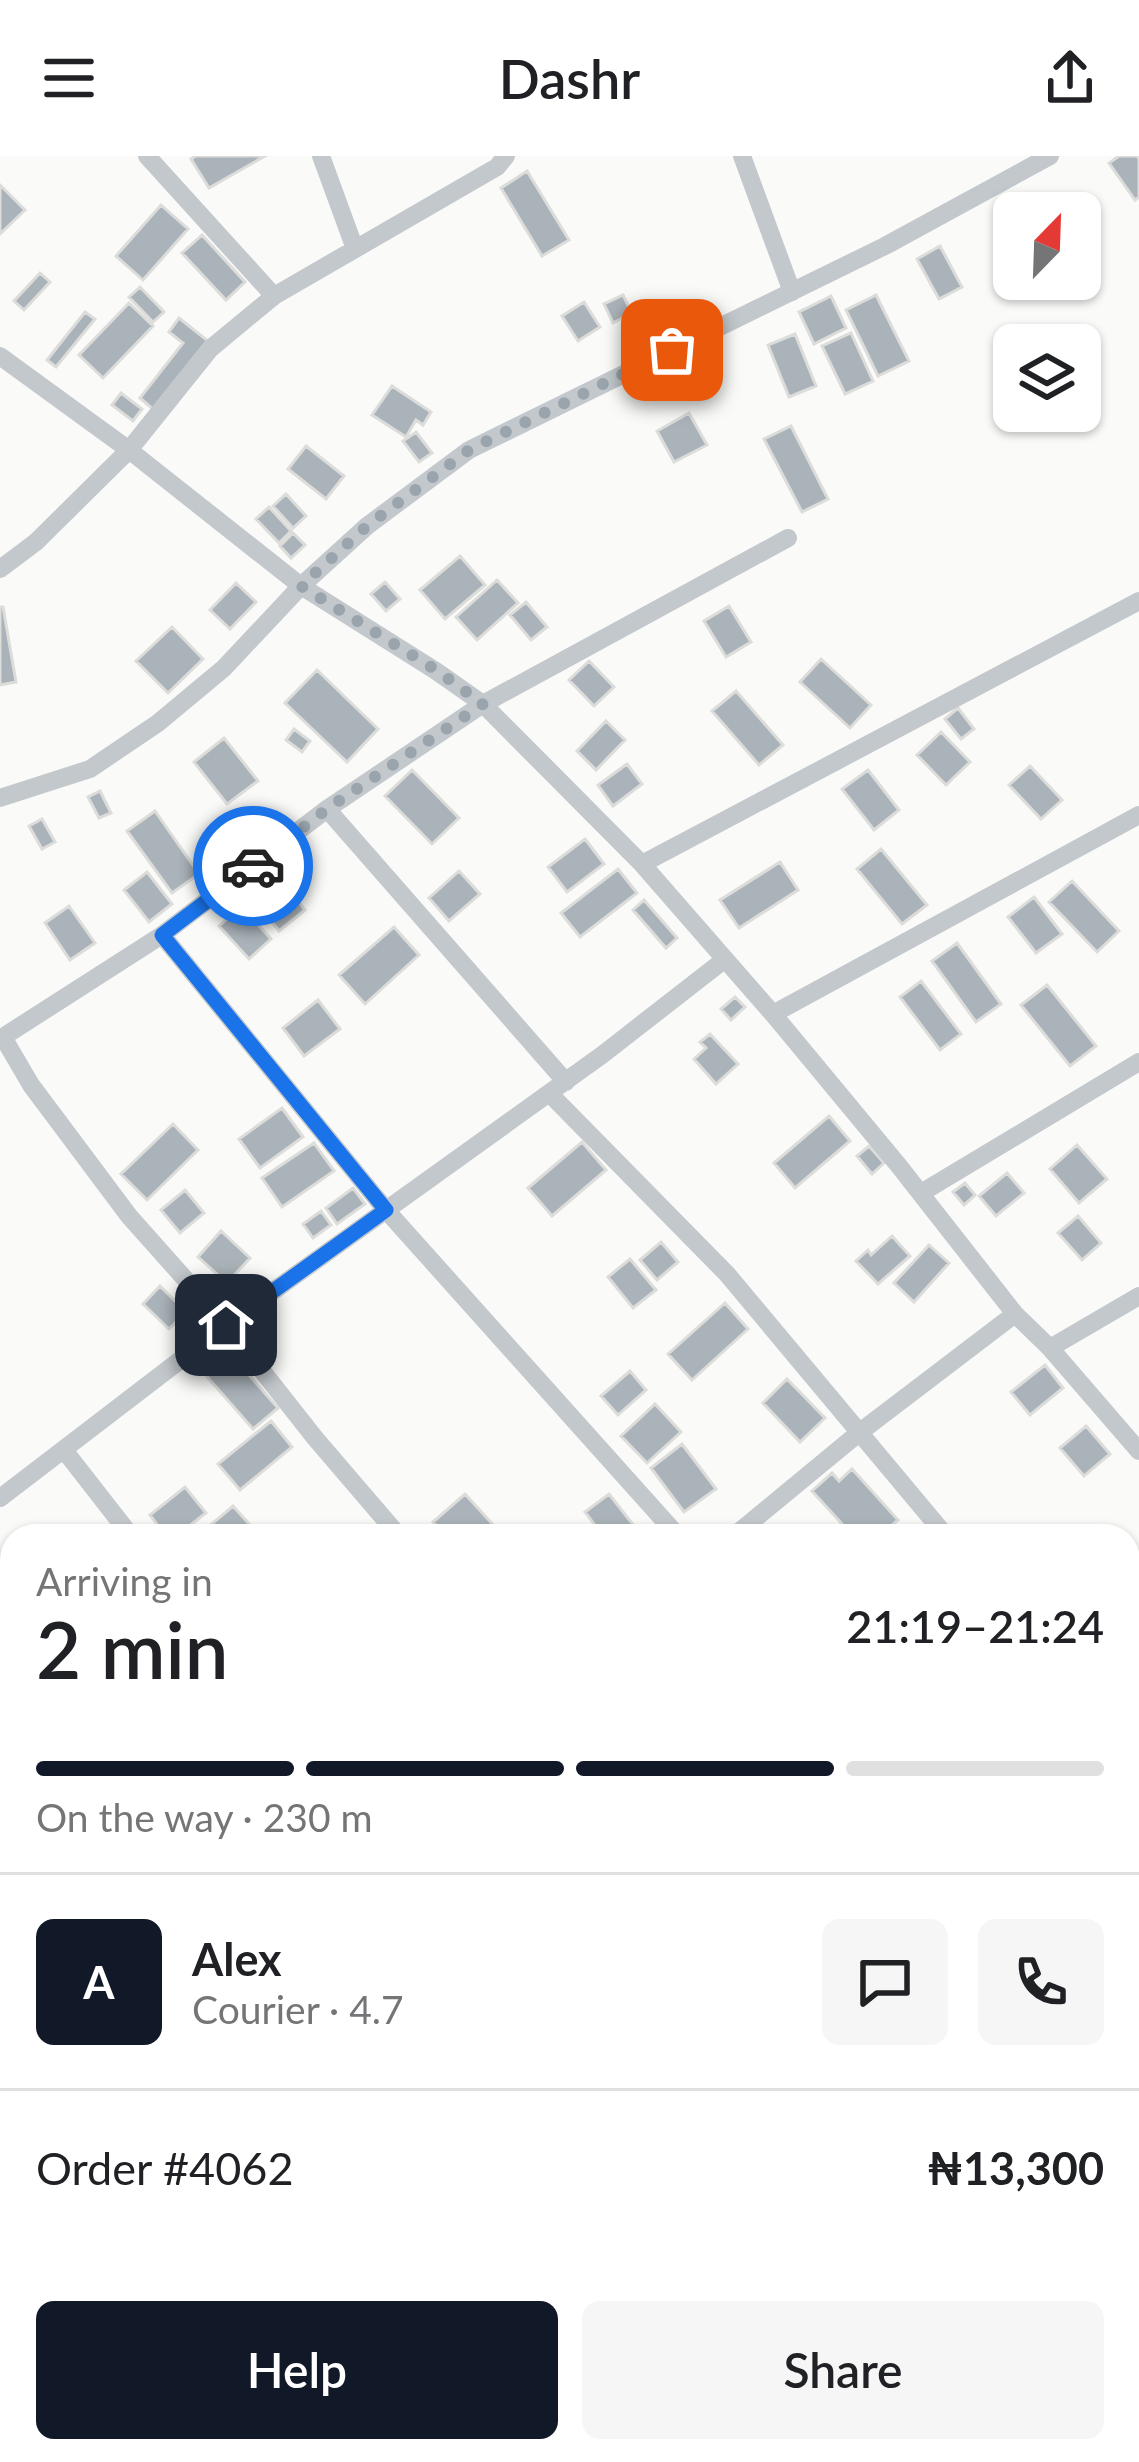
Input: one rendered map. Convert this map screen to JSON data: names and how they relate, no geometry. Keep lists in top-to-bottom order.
{
  "north": "top right",
  "page": {
    "header": "Dashr",
    "heading": ["2 min", "Arriving in", "21:19–21:24"],
    "panel": [
      "Alex",
      "Courier · 4.7",
      "Order #4062",
      "₦13,300"
    ],
    "bar": "On the way · 230 m",
    "round": "A",
    "buttons": ["Help", "Share"]
  }
}
